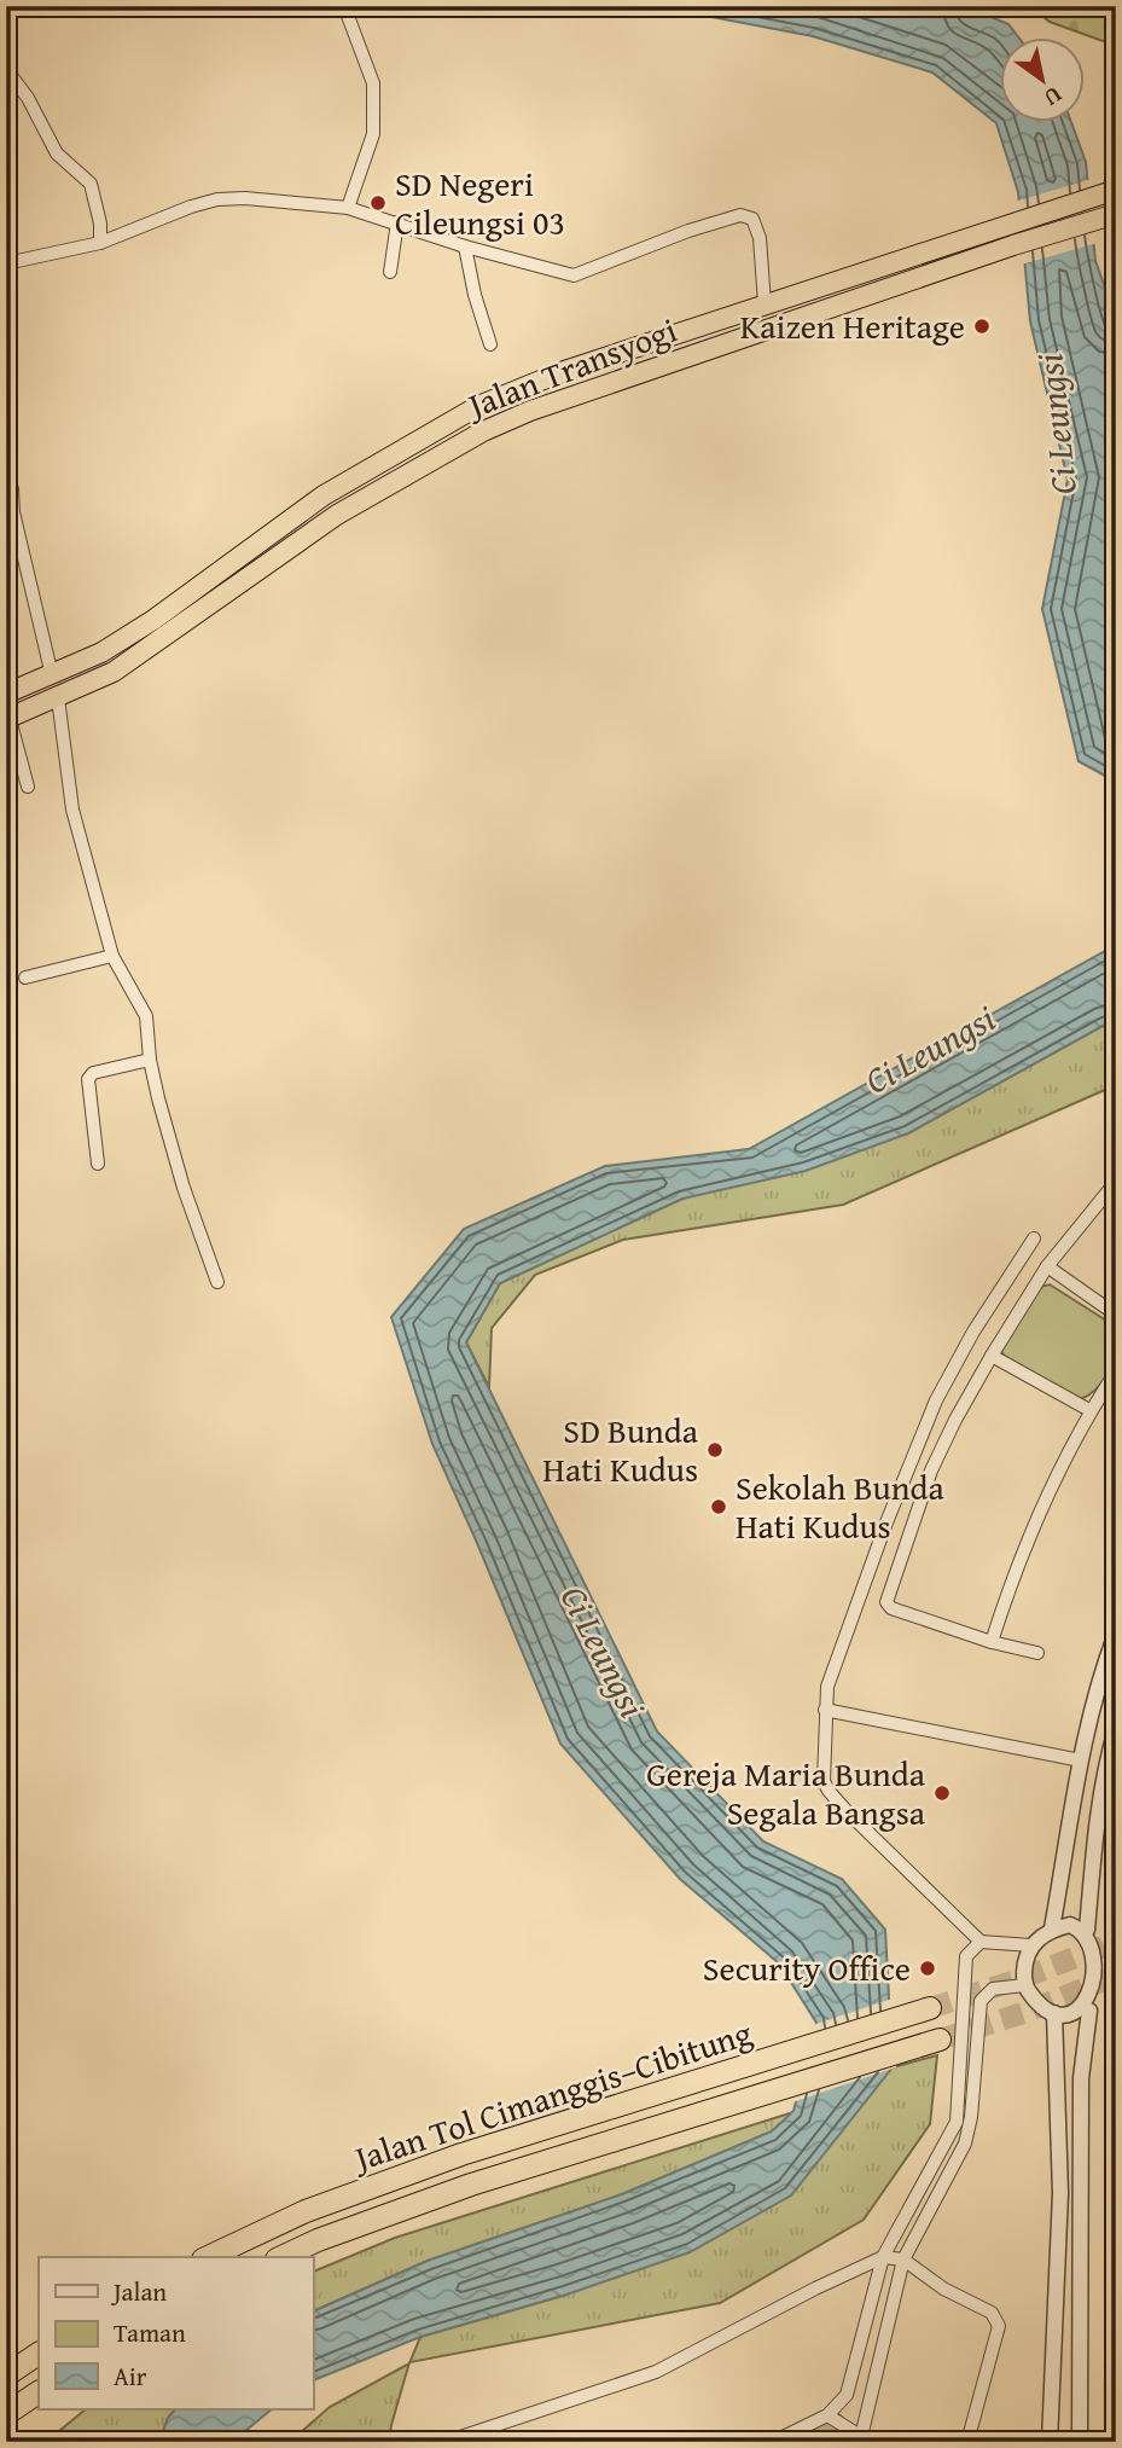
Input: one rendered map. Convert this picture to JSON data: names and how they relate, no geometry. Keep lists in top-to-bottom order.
{
  "streets": {
    "highway": ["Jalan Transyogi", "Jalan Tol Cimanggis–Cibitung"]
  },
  "water": ["Ci Leungsi"],
  "places": [
    "SD Negeri Cileungsi 03",
    "Kaizen Heritage",
    "SD Bunda Hati Kudus",
    "Sekolah Bunda Hati Kudus",
    "Gereja Maria Bunda Segala Bangsa",
    "Security Office"
  ],
  "legend": ["Jalan", "Taman", "Air"],
  "north": "bottom right"
}
